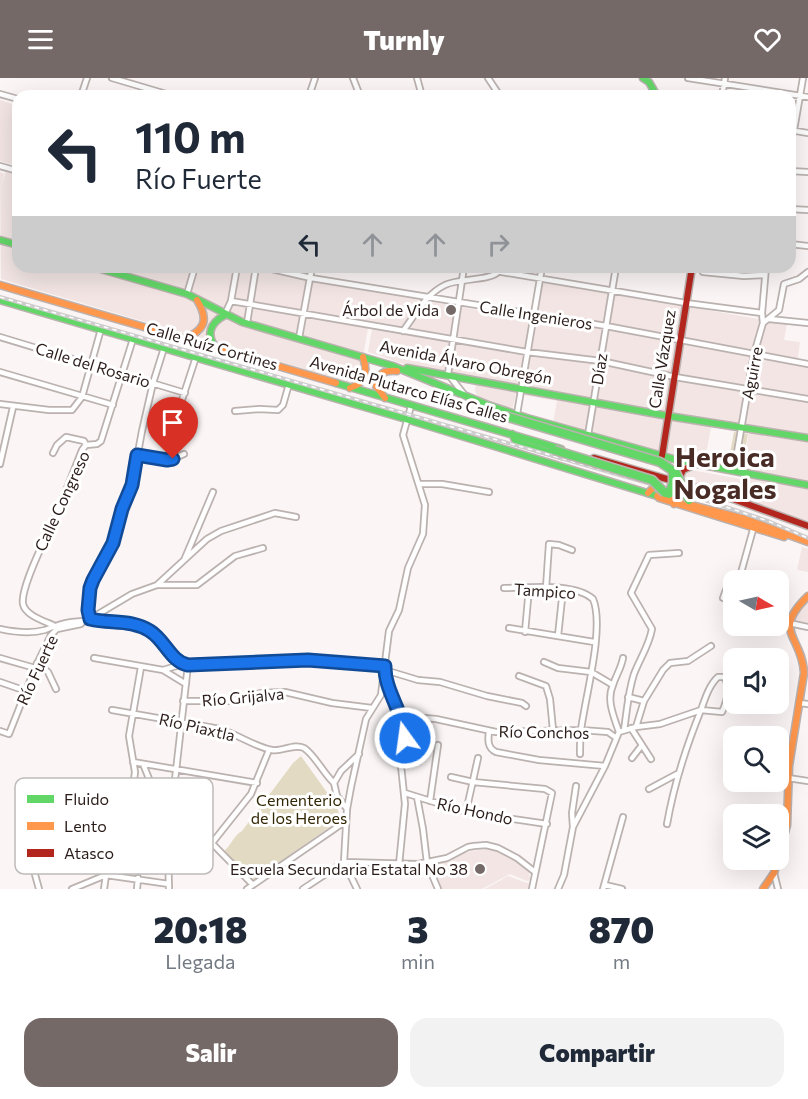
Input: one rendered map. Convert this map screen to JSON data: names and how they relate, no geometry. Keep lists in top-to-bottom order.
{
  "streets": {
    "main road": [
      "Calle Ruíz Cortines",
      "Calle Vázquez",
      "Avenida Álvaro Obregón",
      "Avenida Plutarco Elías Calles"
    ],
    "street": [
      "Calle Ingenieros",
      "Calle del Rosario",
      "Díaz",
      "Aguirre",
      "Calle Congreso",
      "Tampico",
      "Río Fuerte",
      "Río Grijalva",
      "Río Piaxtla",
      "Río Conchos",
      "Río Hondo"
    ]
  },
  "crossings": [
    ["Calle Ingenieros", "Calle Vázquez"],
    ["Calle Ingenieros", "Díaz"],
    ["Calle Ingenieros", "Aguirre"],
    ["Calle Ruíz Cortines", "Avenida Plutarco Elías Calles"],
    ["Calle Ruíz Cortines", "Calle Congreso"],
    ["Calle Vázquez", "Avenida Álvaro Obregón"],
    ["Avenida Álvaro Obregón", "Díaz"],
    ["Avenida Álvaro Obregón", "Aguirre"],
    ["Calle del Rosario", "Calle Congreso"]
  ],
  "districts": ["Heroica Nogales"],
  "parks": ["Cementerio de los Heroes"],
  "places": ["Árbol de Vida", "Escuela Secundaria Estatal No 38"],
  "legend": ["Fluido", "Lento", "Atasco"],
  "north": "right",
  "page": {
    "header": "Turnly",
    "turn": ["110 m", "Río Fuerte"],
    "eta": [
      "20:18",
      "Llegada",
      "3",
      "min",
      "870",
      "m"
    ],
    "buttons": ["Salir", "Compartir"]
  }
}
